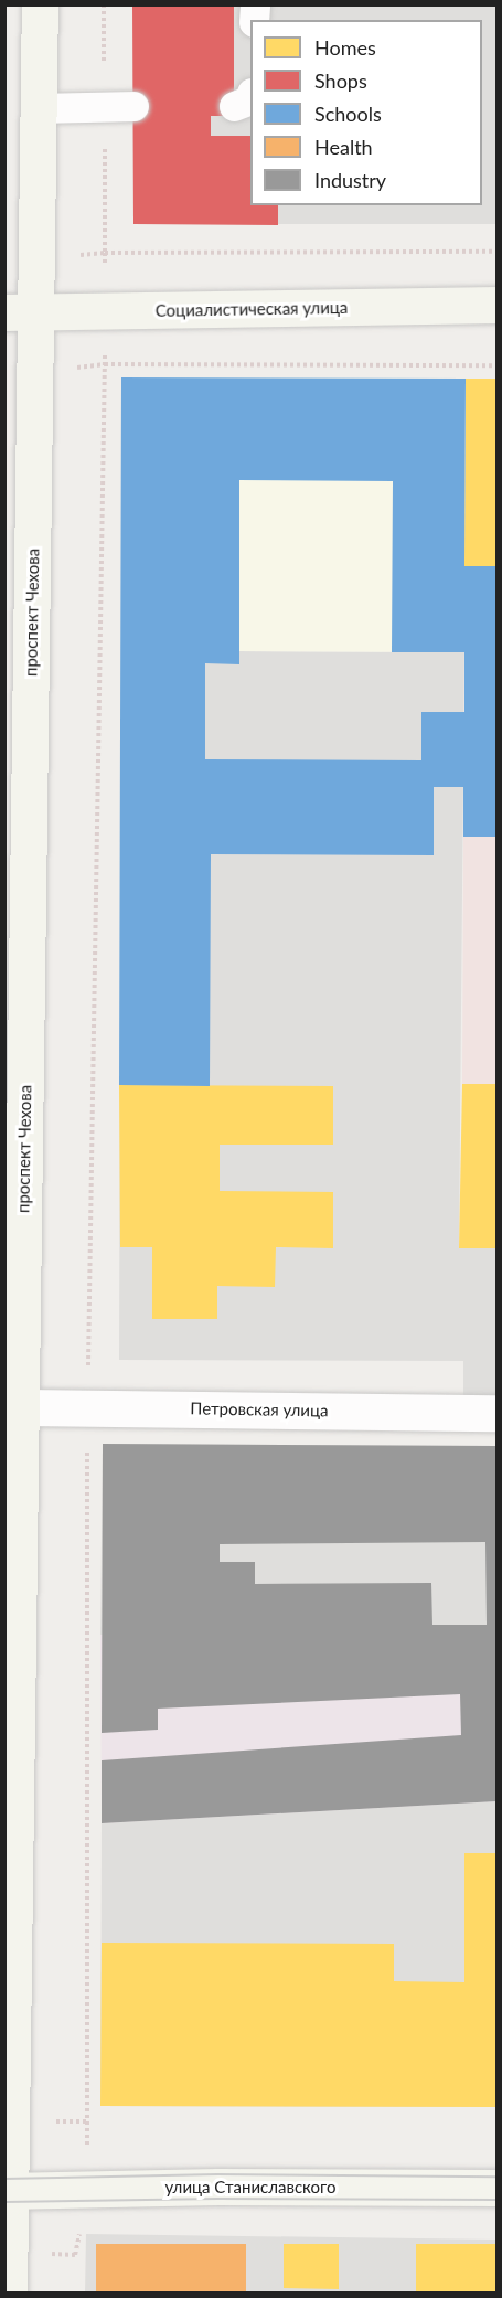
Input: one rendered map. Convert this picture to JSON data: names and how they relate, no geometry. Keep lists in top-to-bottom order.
{
  "streets": {
    "street": [
      "Социалистическая улица",
      "проспект Чехова",
      "Петровская улица",
      "улица Станиславского"
    ]
  },
  "crossings": [
    ["Социалистическая улица", "проспект Чехова"],
    ["проспект Чехова", "Петровская улица"],
    ["проспект Чехова", "улица Станиславского"]
  ],
  "legend": [
    "Homes",
    "Shops",
    "Schools",
    "Health",
    "Industry"
  ]
}
